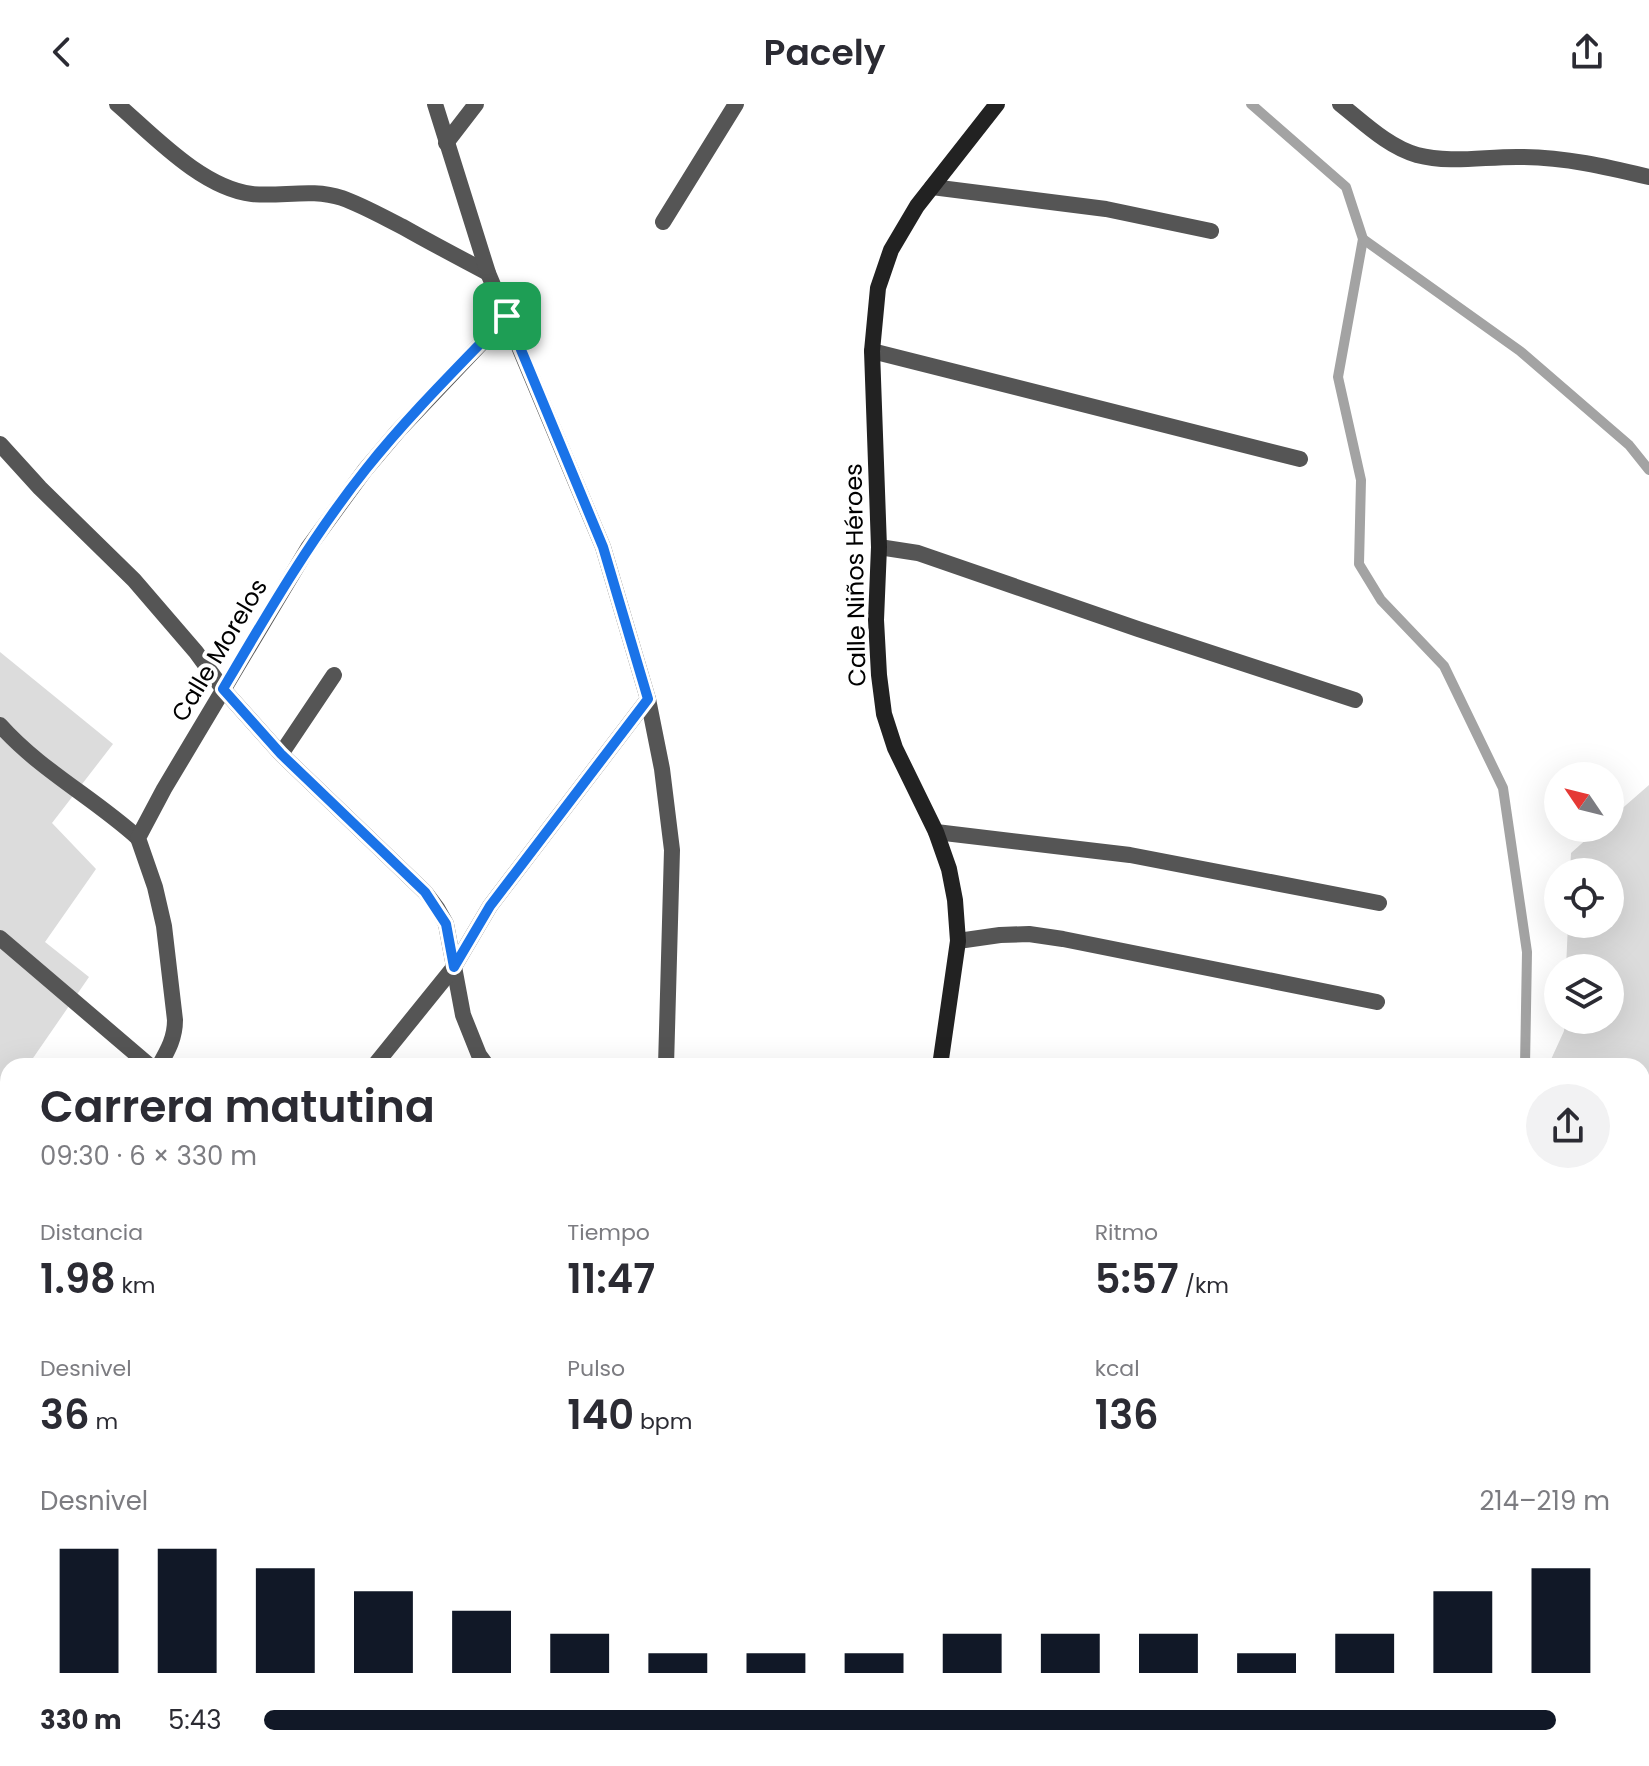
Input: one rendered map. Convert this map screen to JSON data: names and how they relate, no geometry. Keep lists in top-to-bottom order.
{
  "streets": {
    "street": ["Calle Niños Héroes", "Calle Morelos"]
  },
  "north": "top left",
  "page": {
    "header": "Pacely",
    "heading": ["Carrera matutina", "09:30 · 6 × 330 m"],
    "stats": [
      ["Distancia", "1.98 km"],
      ["Tiempo", "11:47"],
      ["Ritmo", "5:57 /km"],
      ["Desnivel", "36 m"],
      ["Pulso", "140 bpm"],
      ["kcal", "136"]
    ],
    "chart": ["Desnivel", "214–219 m"],
    "list": [
      {
        "name": "330 m",
        "note": "5:43"
      }
    ]
  }
}
